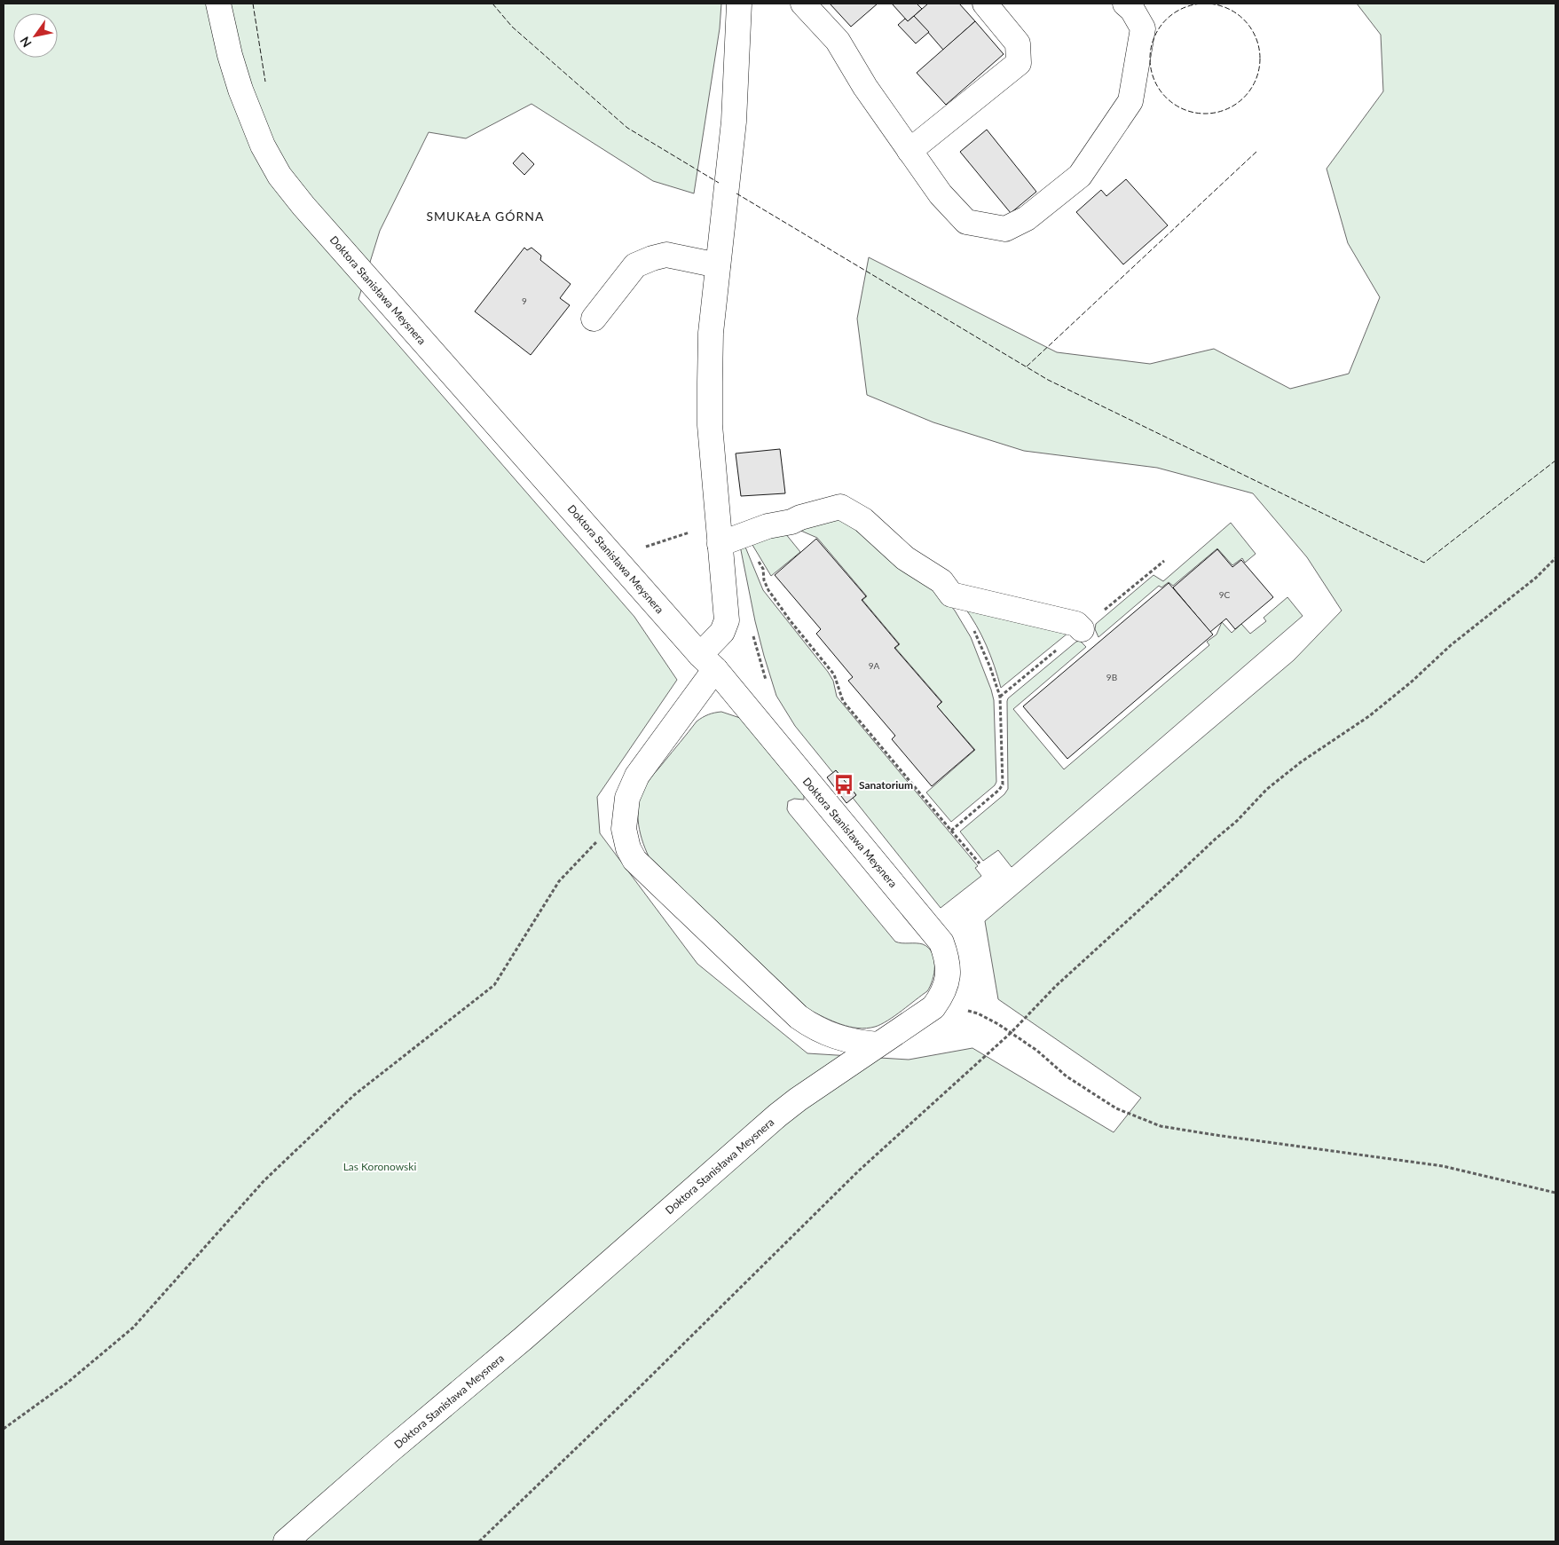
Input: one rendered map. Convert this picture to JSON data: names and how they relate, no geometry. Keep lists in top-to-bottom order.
{
  "streets": {
    "street": ["Doktora Stanisława Meysnera"]
  },
  "districts": ["SMUKAŁA GÓRNA"],
  "parks": ["Las Koronowski"],
  "places": {
    "bus stop": ["Sanatorium"]
  },
  "house_numbers": [
    "9",
    "9C",
    "9A",
    "9B"
  ],
  "north": "bottom left"
}
